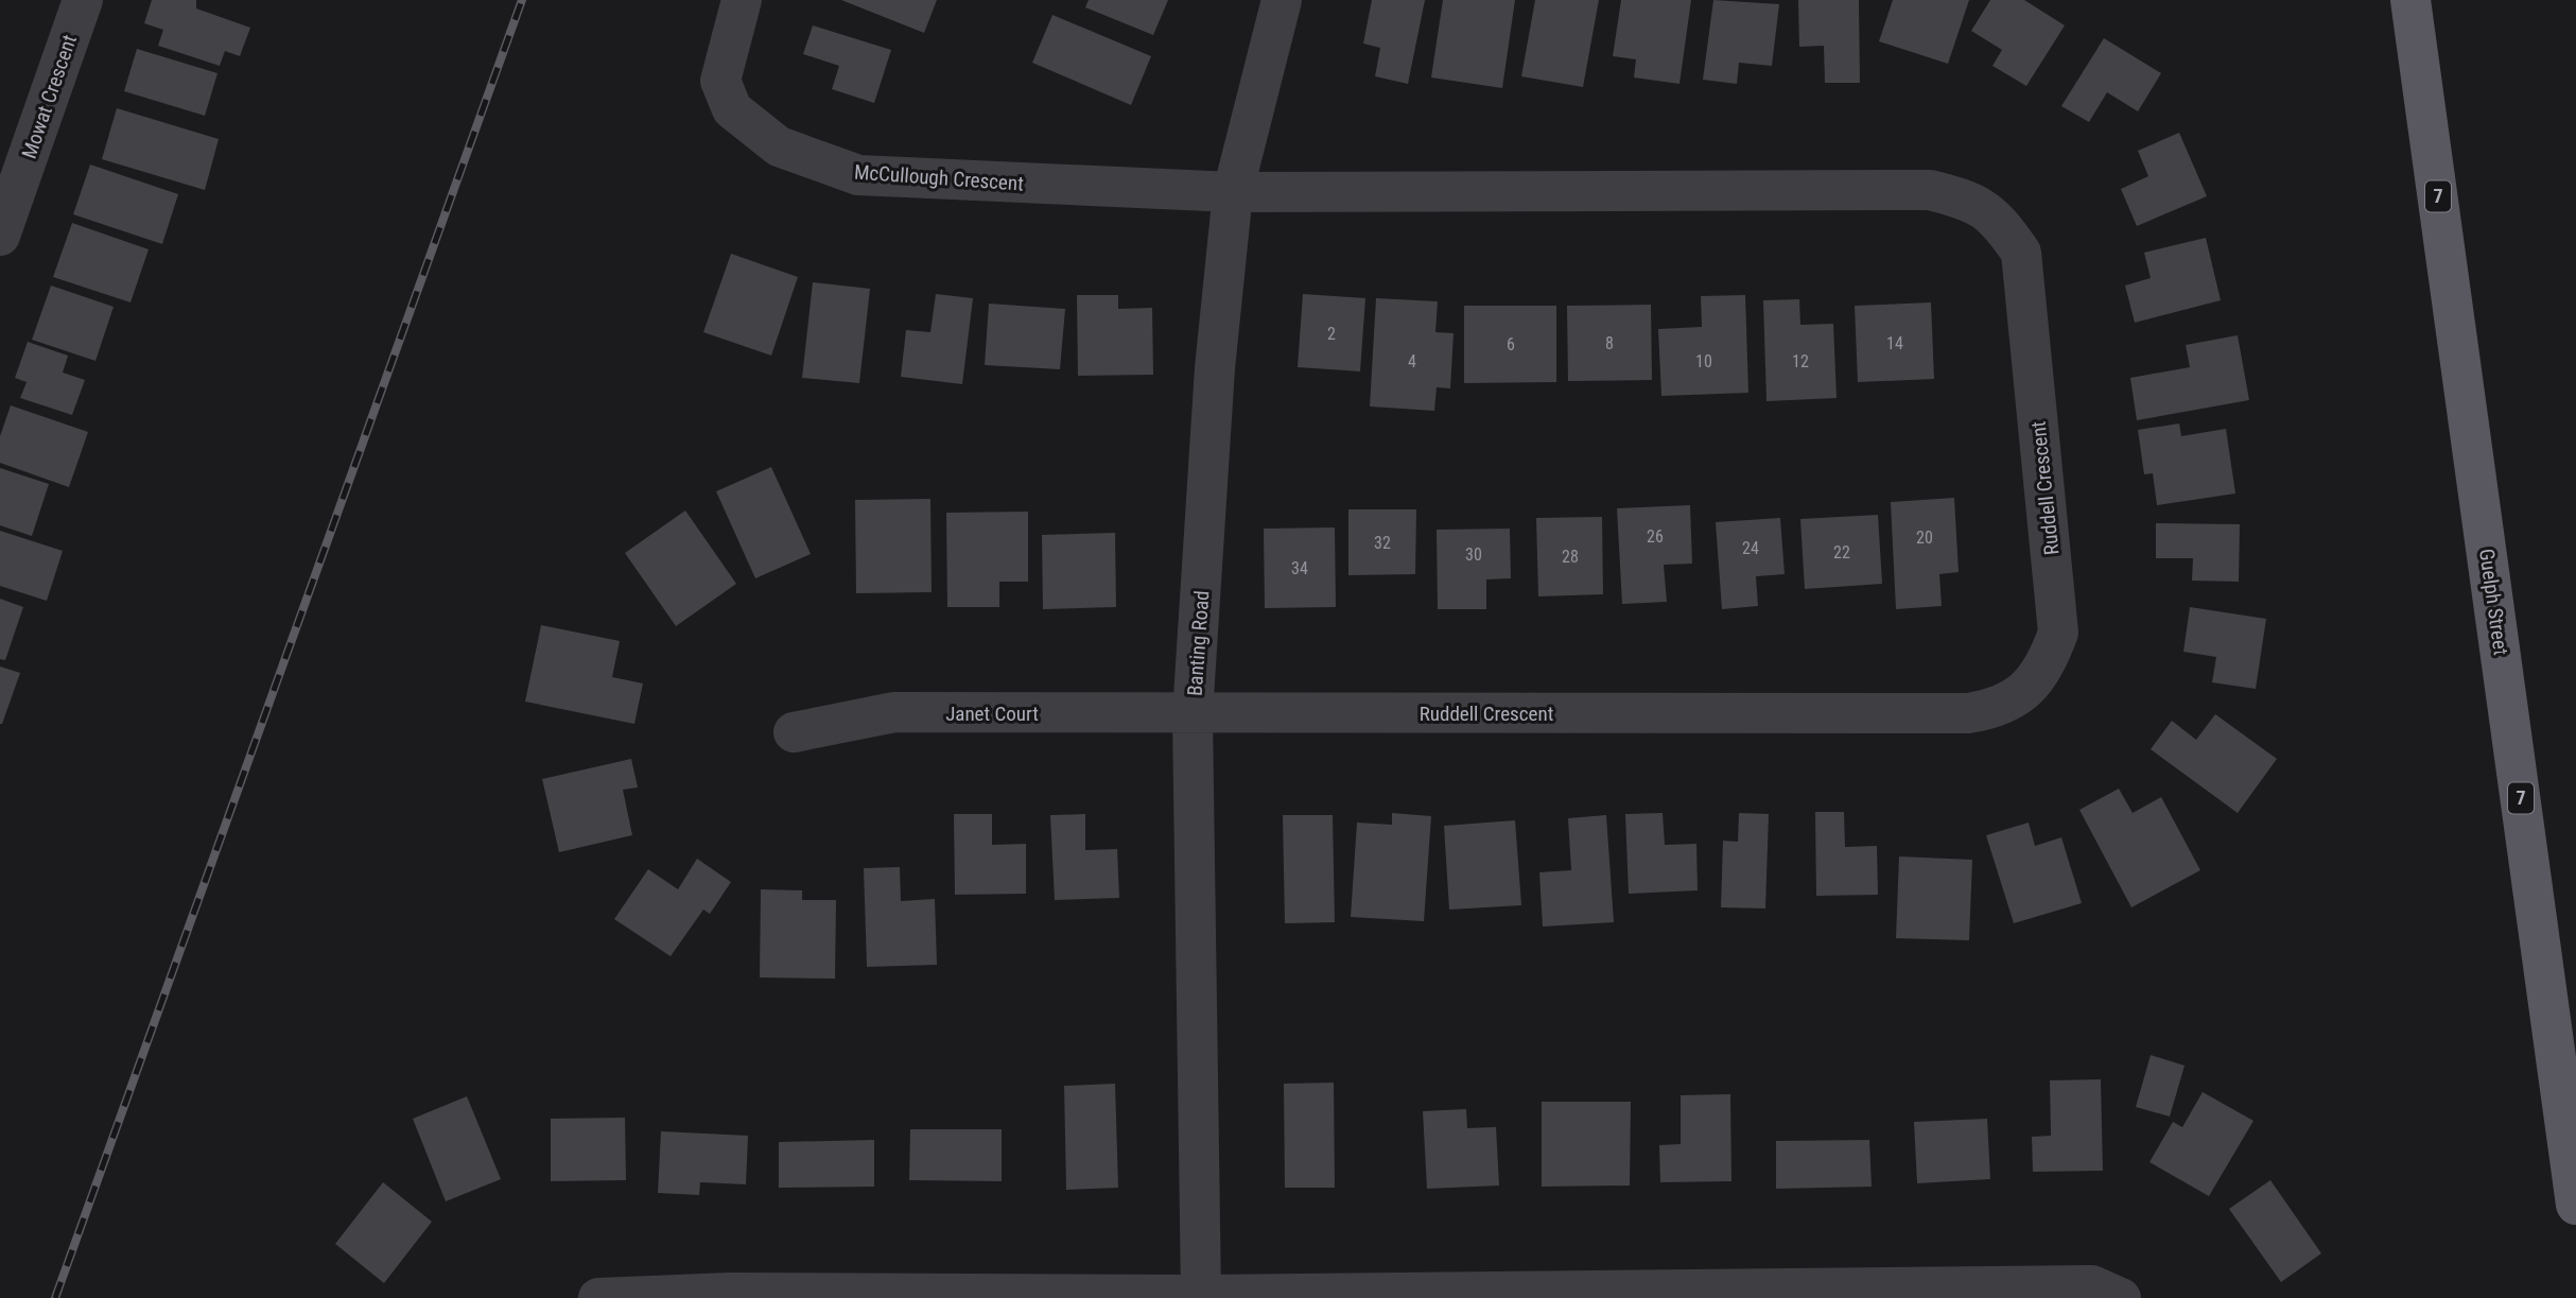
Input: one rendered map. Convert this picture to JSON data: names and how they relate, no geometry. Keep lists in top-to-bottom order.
{
  "streets": {
    "main road": ["7", "Guelph Street"],
    "street": [
      "Mowat Crescent",
      "McCullough Crescent",
      "Ruddell Crescent",
      "Banting Road",
      "Janet Court"
    ]
  },
  "crossings": [
    ["McCullough Crescent", "Ruddell Crescent"],
    ["McCullough Crescent", "Banting Road"],
    ["Ruddell Crescent", "Banting Road"],
    ["Ruddell Crescent", "Janet Court"],
    ["Banting Road", "Janet Court"]
  ],
  "house_numbers": [
    "2",
    "8",
    "14",
    "6",
    "4",
    "10",
    "12",
    "26",
    "20",
    "32",
    "24",
    "22",
    "30",
    "28",
    "34"
  ]
}
